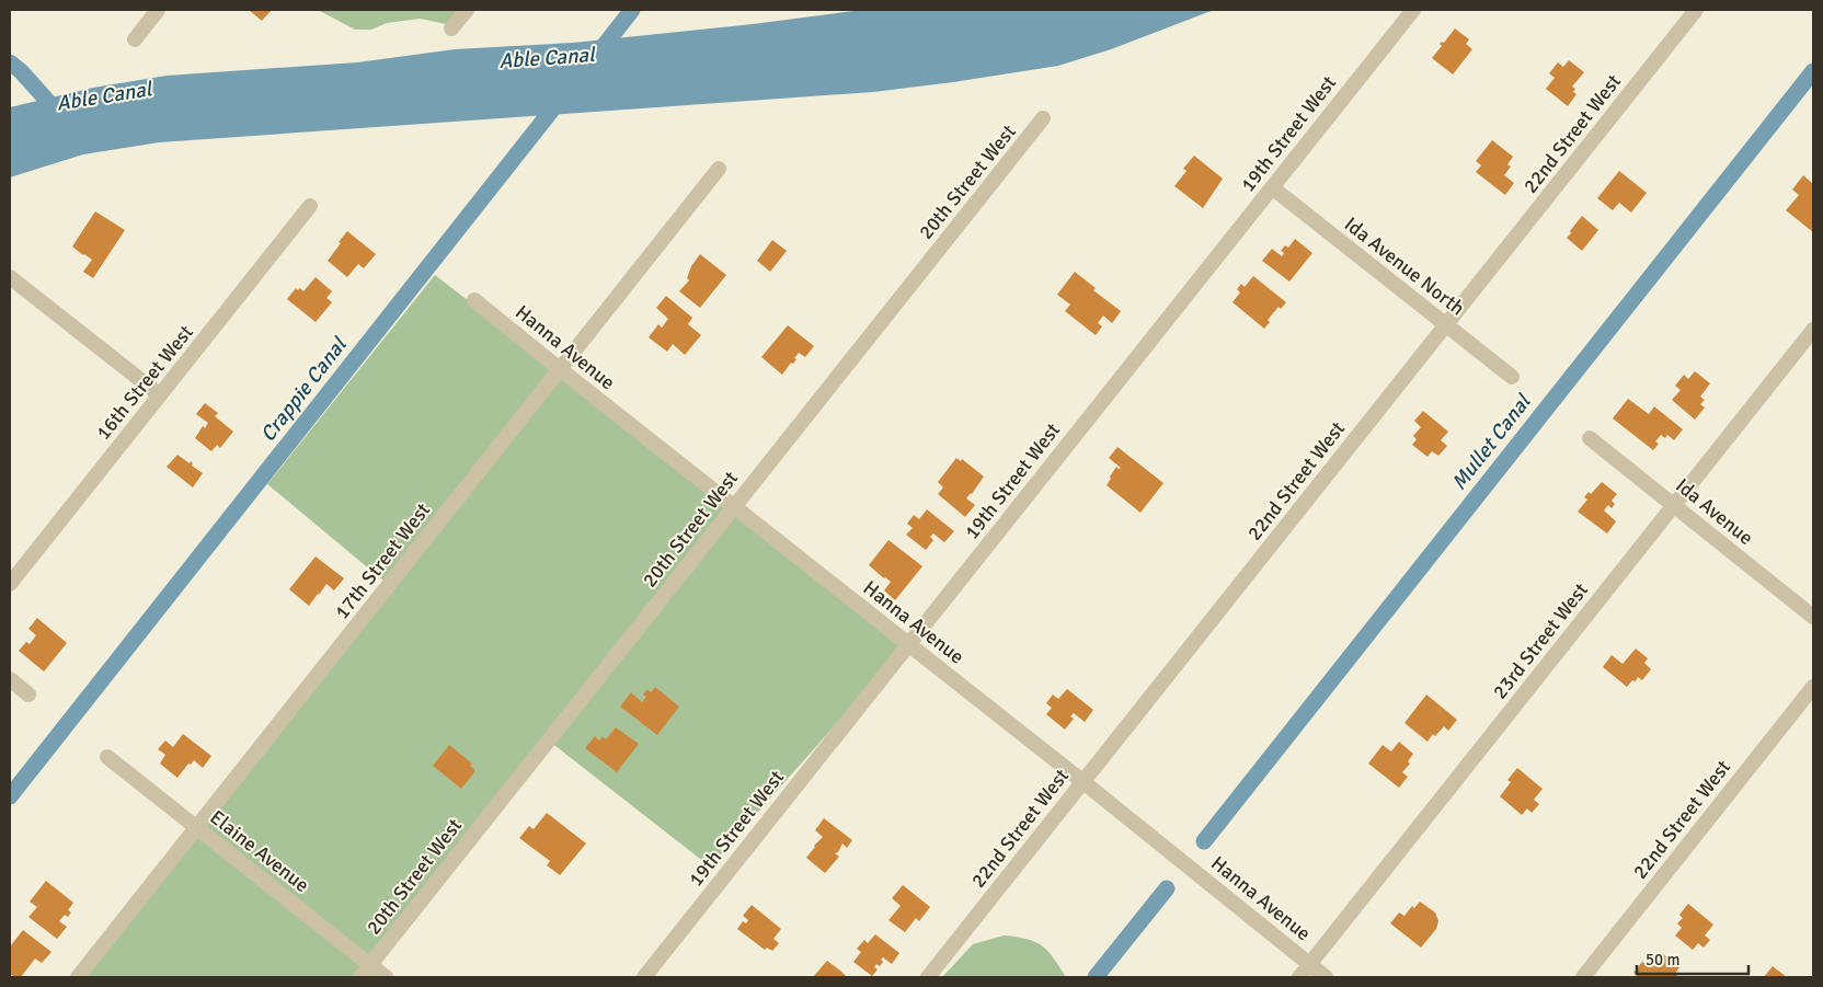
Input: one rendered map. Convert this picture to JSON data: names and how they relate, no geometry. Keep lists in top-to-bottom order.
{
  "streets": {
    "street": [
      "19th Street West",
      "22nd Street West",
      "20th Street West",
      "Ida Avenue North",
      "Hanna Avenue",
      "16th Street West",
      "Ida Avenue",
      "17th Street West",
      "23rd Street West",
      "Elaine Avenue"
    ]
  },
  "crossings": [
    ["19th Street West", "Ida Avenue North"],
    ["19th Street West", "Hanna Avenue"],
    ["22nd Street West", "Ida Avenue North"],
    ["22nd Street West", "Hanna Avenue"],
    ["20th Street West", "Hanna Avenue"],
    ["20th Street West", "Elaine Avenue"],
    ["Hanna Avenue", "17th Street West"],
    ["Hanna Avenue", "23rd Street West"],
    ["Ida Avenue", "23rd Street West"],
    ["17th Street West", "Elaine Avenue"]
  ],
  "water": ["Able Canal", "Crappie Canal", "Mullet Canal"],
  "scale_bar": "50 m"
}
